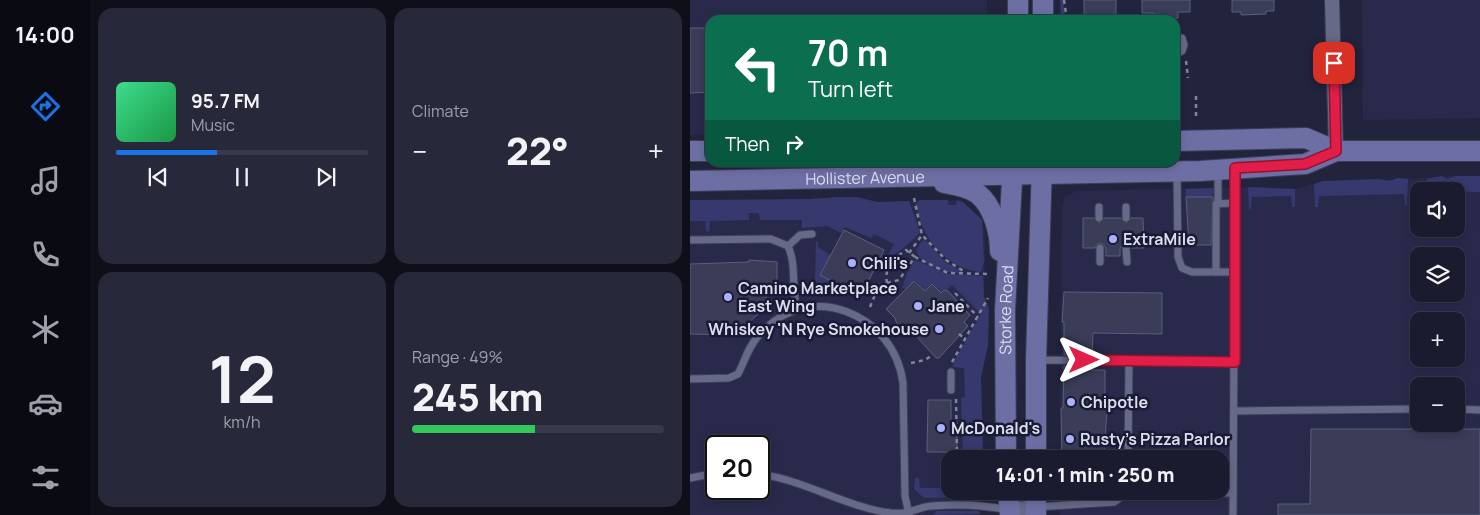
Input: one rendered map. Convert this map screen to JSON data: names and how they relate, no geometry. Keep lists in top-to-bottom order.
{
  "streets": {
    "main road": ["Hollister Avenue", "Storke Road"]
  },
  "crossings": [
    ["Hollister Avenue", "Storke Road"]
  ],
  "places": [
    "ExtraMile",
    "Chili's",
    "Camino Marketplace East Wing",
    "Jane",
    "Whiskey 'N Rye Smokehouse",
    "Chipotle",
    "McDonald's",
    "Rusty's Pizza Parlor"
  ],
  "page": {
    "tabs": "14:00",
    "tile": [
      "Climate",
      ["12", "km/h"],
      ["Range · 49%", "245 km"]
    ],
    "turn": ["70 m", "Turn left"],
    "song": ["95.7 FM", "Music"],
    "then": "Then",
    "heat": ["−", "22°", "+"],
    "map_buttons": ["+", "−"],
    "limit": "20",
    "trip": "14:01 · 1 min · 250 m"
  }
}
